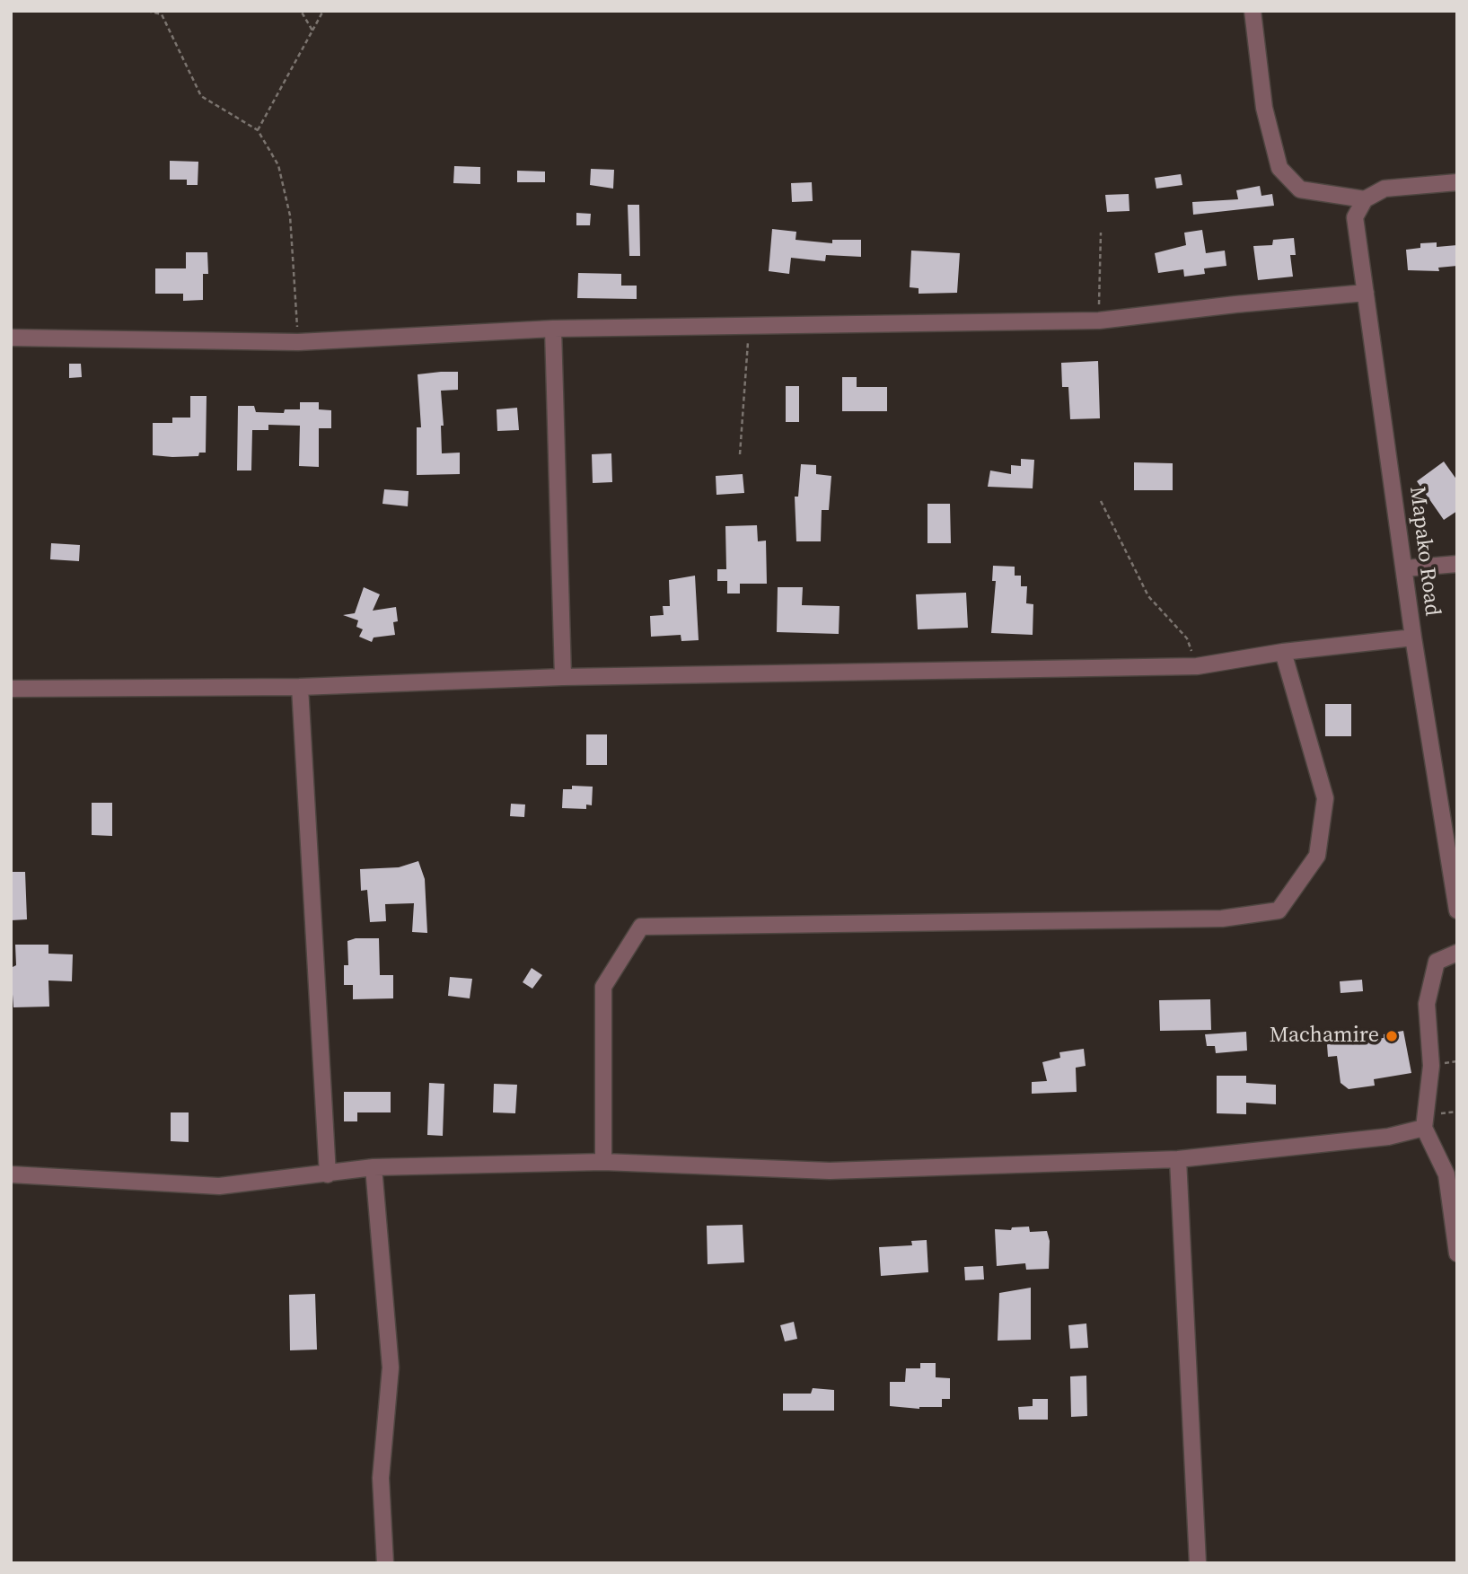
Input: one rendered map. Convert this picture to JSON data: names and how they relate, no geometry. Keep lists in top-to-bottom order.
{
  "streets": {
    "street": ["Mapako Road"]
  },
  "places": ["Machamire"]
}
